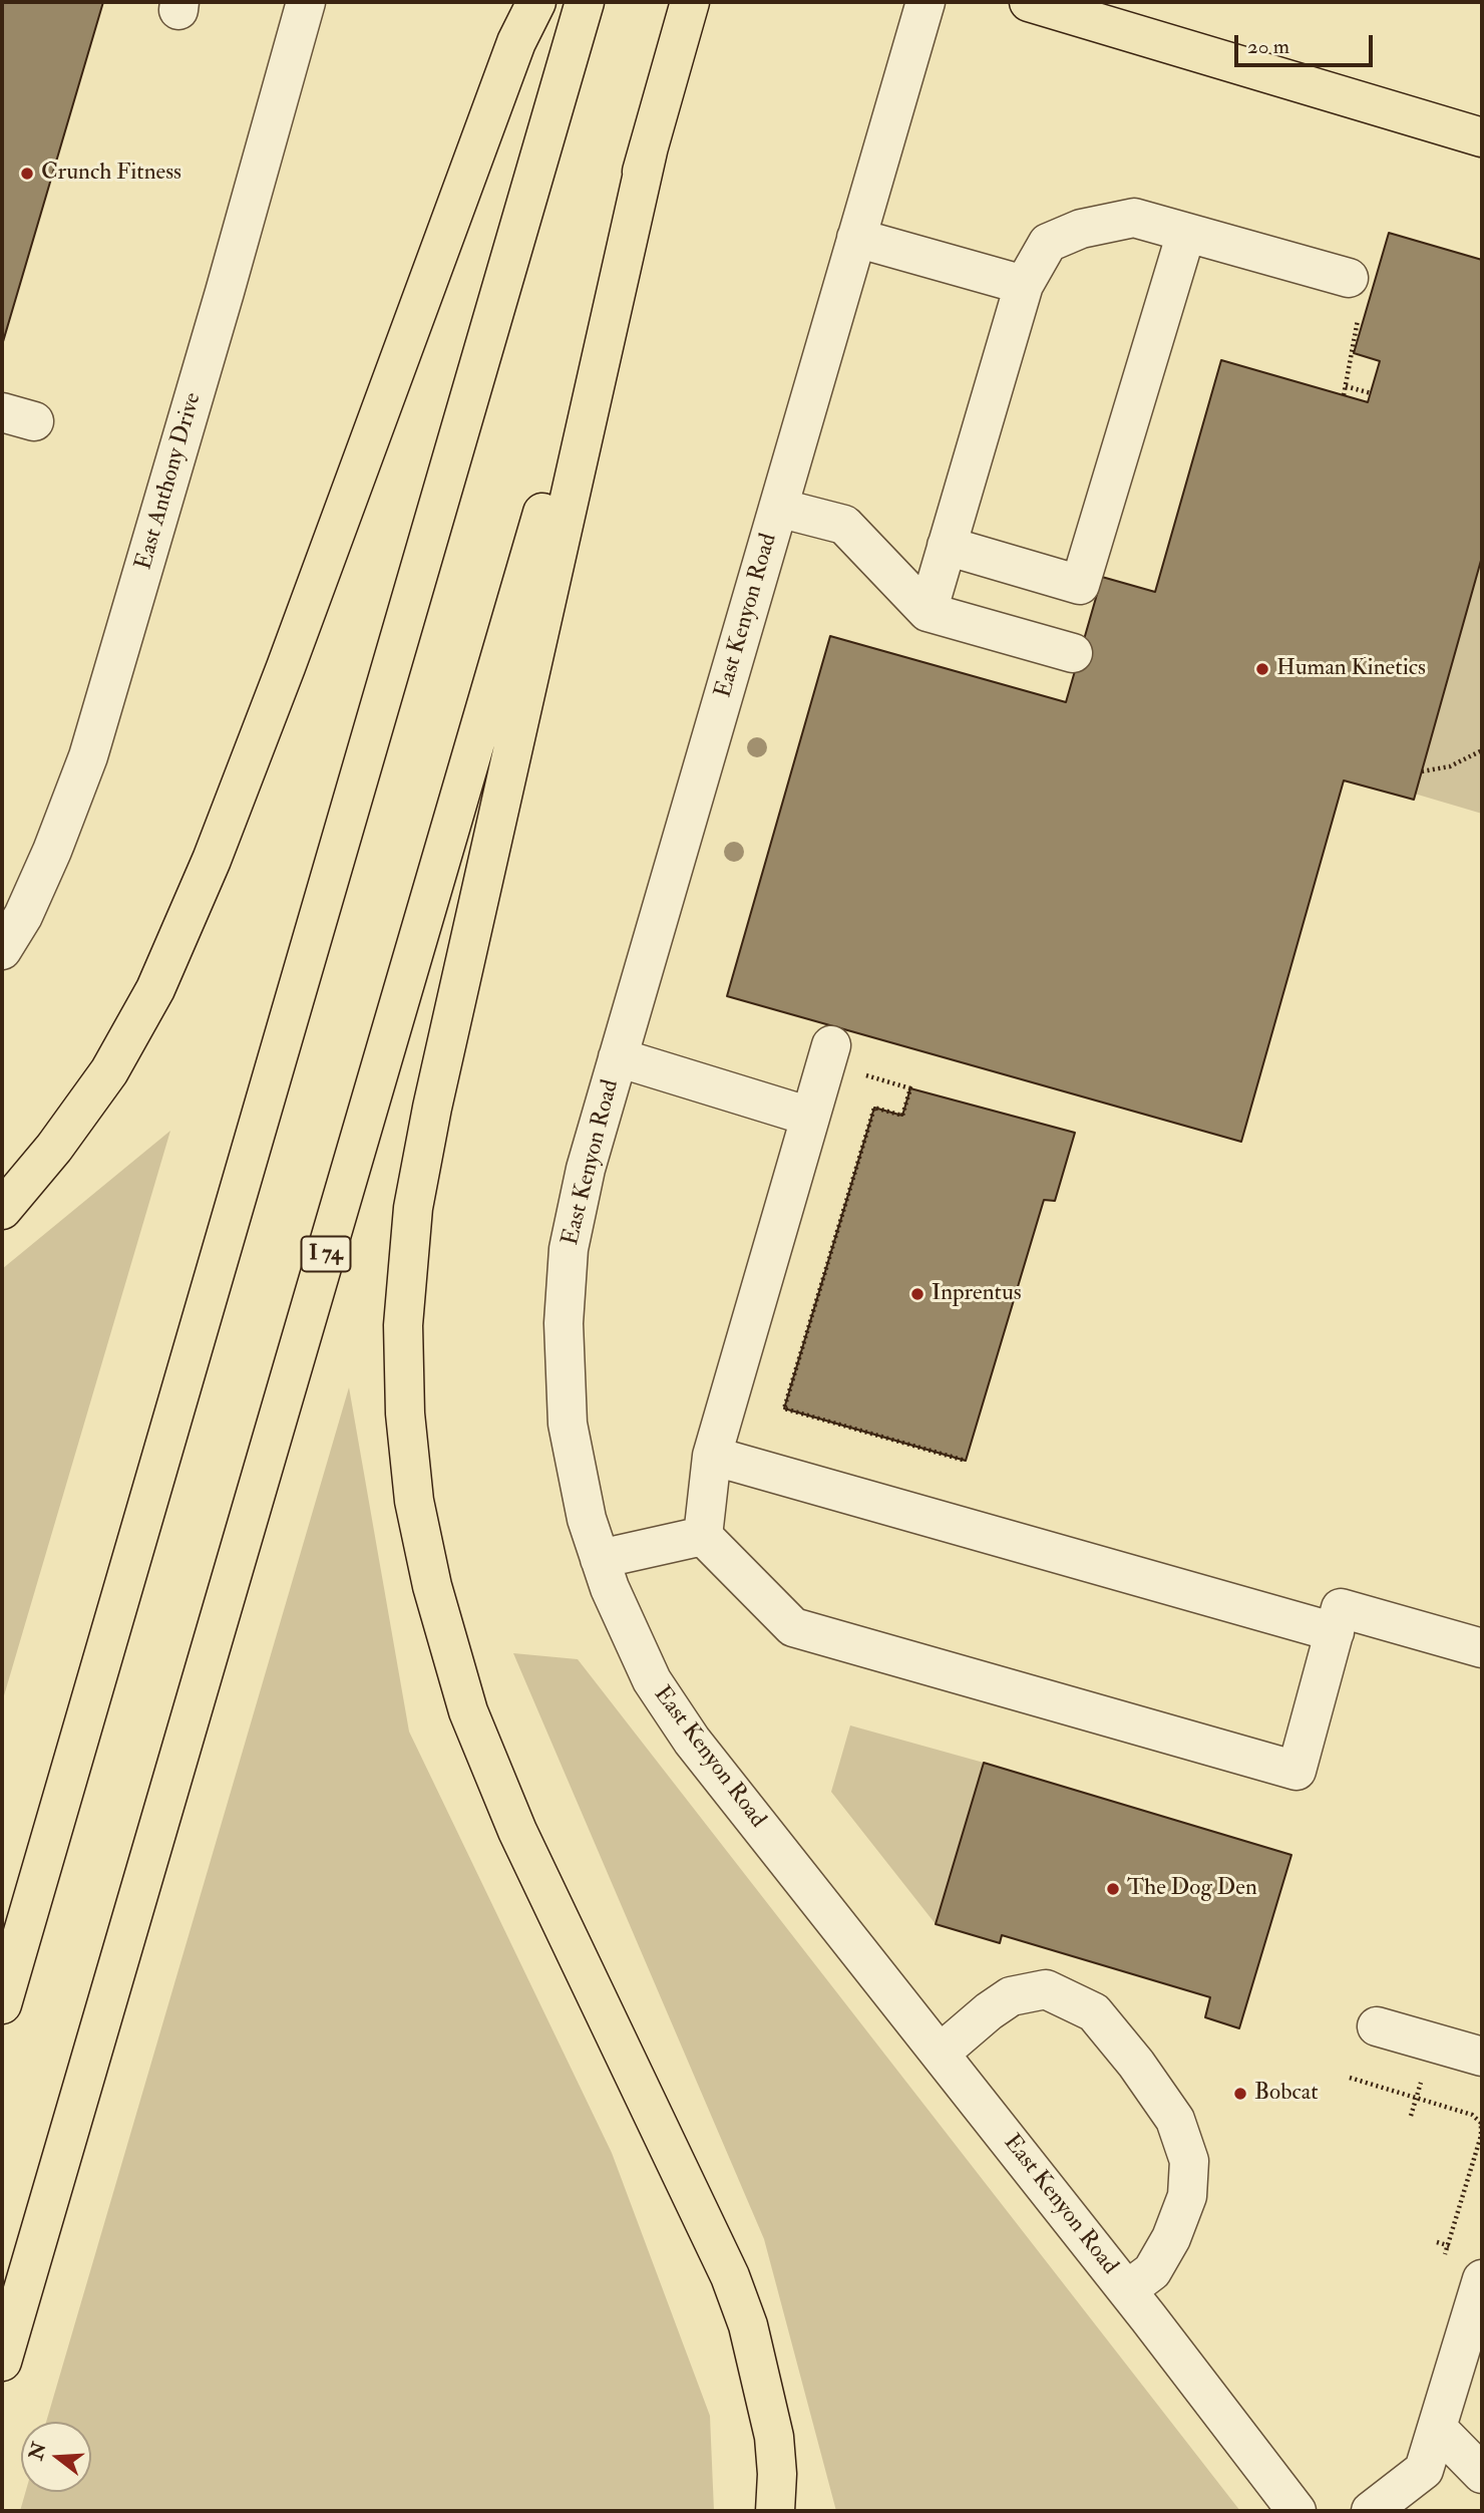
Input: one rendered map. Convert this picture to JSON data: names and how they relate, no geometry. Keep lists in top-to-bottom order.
{
  "streets": {
    "main road": ["I 74"],
    "street": ["East Anthony Drive", "East Kenyon Road"]
  },
  "places": [
    "Crunch Fitness",
    "Human Kinetics",
    "Inprentus",
    "The Dog Den",
    "Bobcat"
  ],
  "scale_bar": "20 m",
  "north": "left"
}
